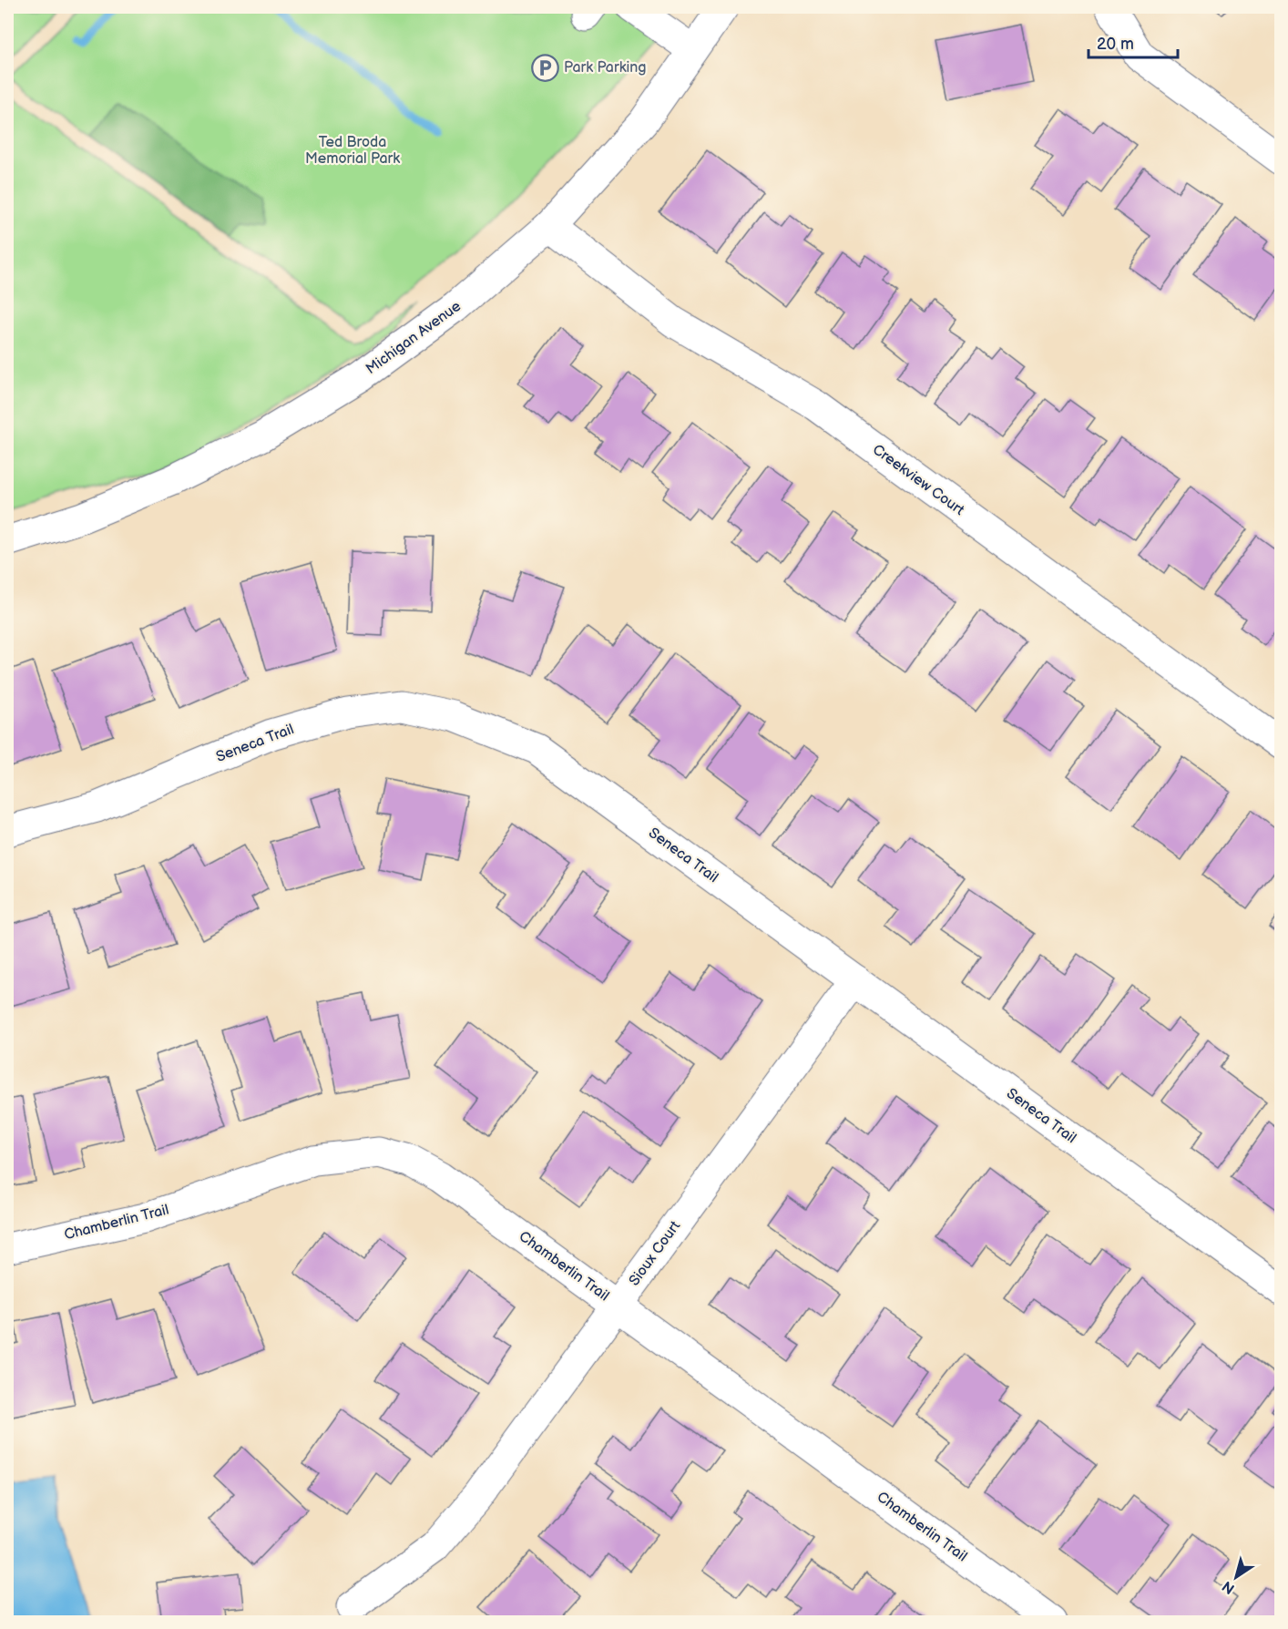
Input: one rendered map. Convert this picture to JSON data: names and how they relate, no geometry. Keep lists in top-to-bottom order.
{
  "streets": {
    "street": [
      "Michigan Avenue",
      "Creekview Court",
      "Seneca Trail",
      "Chamberlin Trail",
      "Sioux Court"
    ]
  },
  "crossings": [
    ["Michigan Avenue", "Creekview Court"],
    ["Seneca Trail", "Sioux Court"],
    ["Chamberlin Trail", "Sioux Court"]
  ],
  "parks": ["Ted Broda Memorial Park"],
  "places": {
    "parking": ["Park Parking"]
  },
  "scale_bar": "20 m",
  "north": "bottom left"
}
